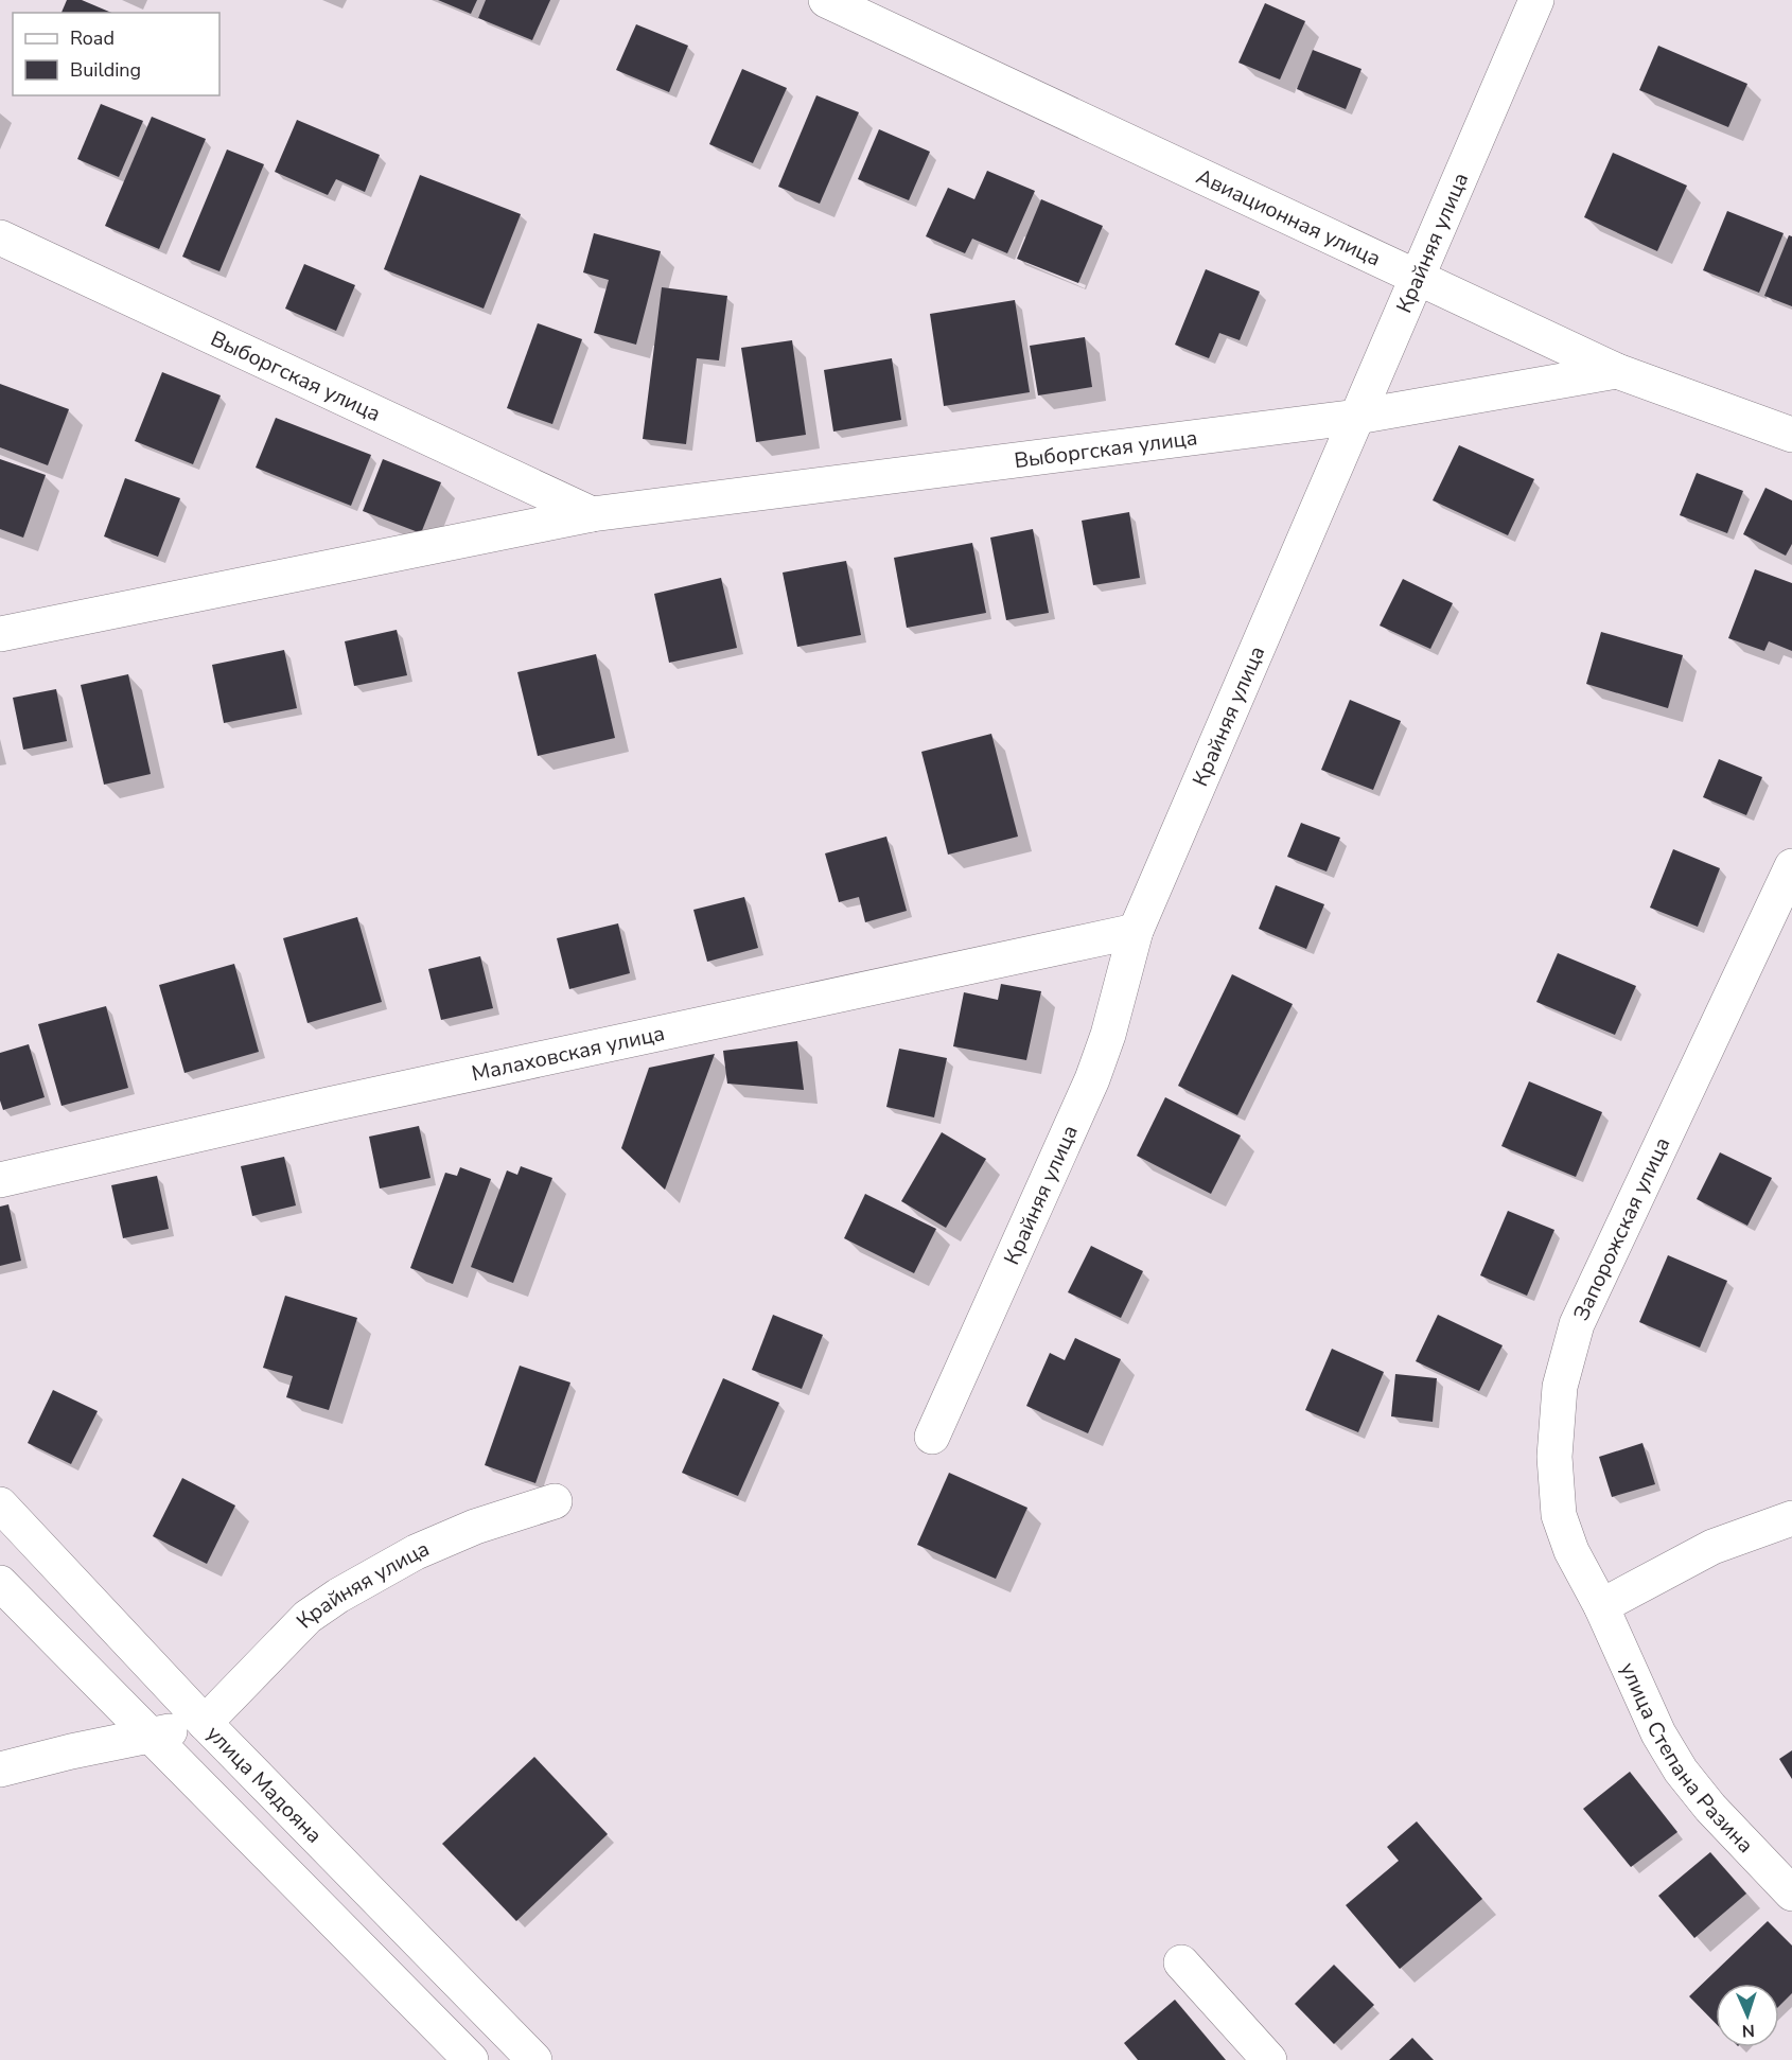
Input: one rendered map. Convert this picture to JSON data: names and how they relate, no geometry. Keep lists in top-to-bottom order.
{
  "streets": {
    "street": [
      "Авиационная улица",
      "Крайняя улица",
      "Выборгская улица",
      "Малаховская улица",
      "Запорожская улица",
      "улица Степана Разина",
      "улица Мадояна"
    ]
  },
  "crossings": [
    ["Авиационная улица", "Крайняя улица"],
    ["Авиационная улица", "Выборгская улица"],
    ["Крайняя улица", "Выборгская улица"],
    ["Крайняя улица", "Малаховская улица"],
    ["Крайняя улица", "улица Мадояна"],
    ["Запорожская улица", "улица Степана Разина"]
  ],
  "legend": ["Road", "Building"],
  "north": "bottom"
}
